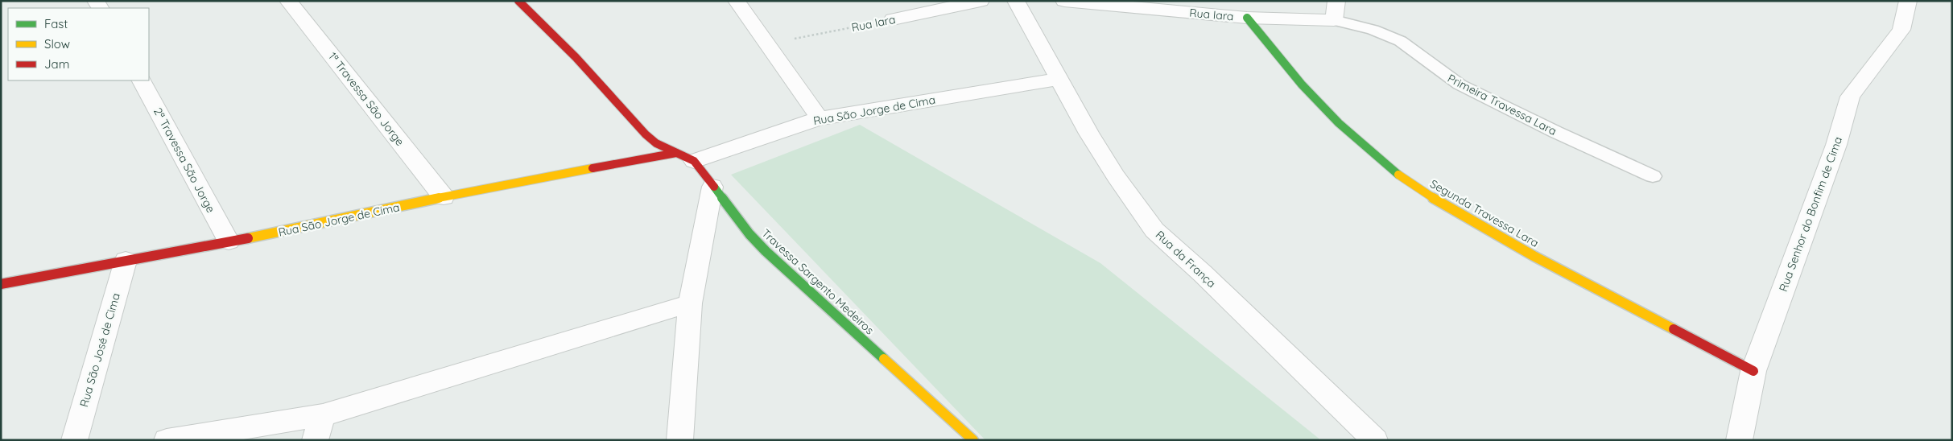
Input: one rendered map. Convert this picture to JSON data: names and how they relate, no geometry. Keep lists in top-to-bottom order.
{
  "streets": {
    "street": [
      "Rua Iara",
      "1ª Travessa São Jorge",
      "Rua São Jorge de Cima",
      "2ª Travessa São Jorge",
      "Segunda Travessa Lara",
      "Rua Senhor do Bonfim de Cima",
      "Rua da França",
      "Travessa Sargento Medeiros",
      "Rua São José de Cima"
    ],
    "lane": ["Primeira Travessa Lara"]
  },
  "crossings": [
    ["Rua Iara", "Primeira Travessa Lara"],
    ["Rua Iara", "Segunda Travessa Lara"],
    ["1ª Travessa São Jorge", "Rua São Jorge de Cima"],
    ["Rua São Jorge de Cima", "2ª Travessa São Jorge"],
    ["Rua São Jorge de Cima", "Rua da França"],
    ["Rua São Jorge de Cima", "Travessa Sargento Medeiros"],
    ["Rua São Jorge de Cima", "Rua São José de Cima"],
    ["Segunda Travessa Lara", "Rua Senhor do Bonfim de Cima"]
  ],
  "legend": ["Fast", "Slow", "Jam"]
}
